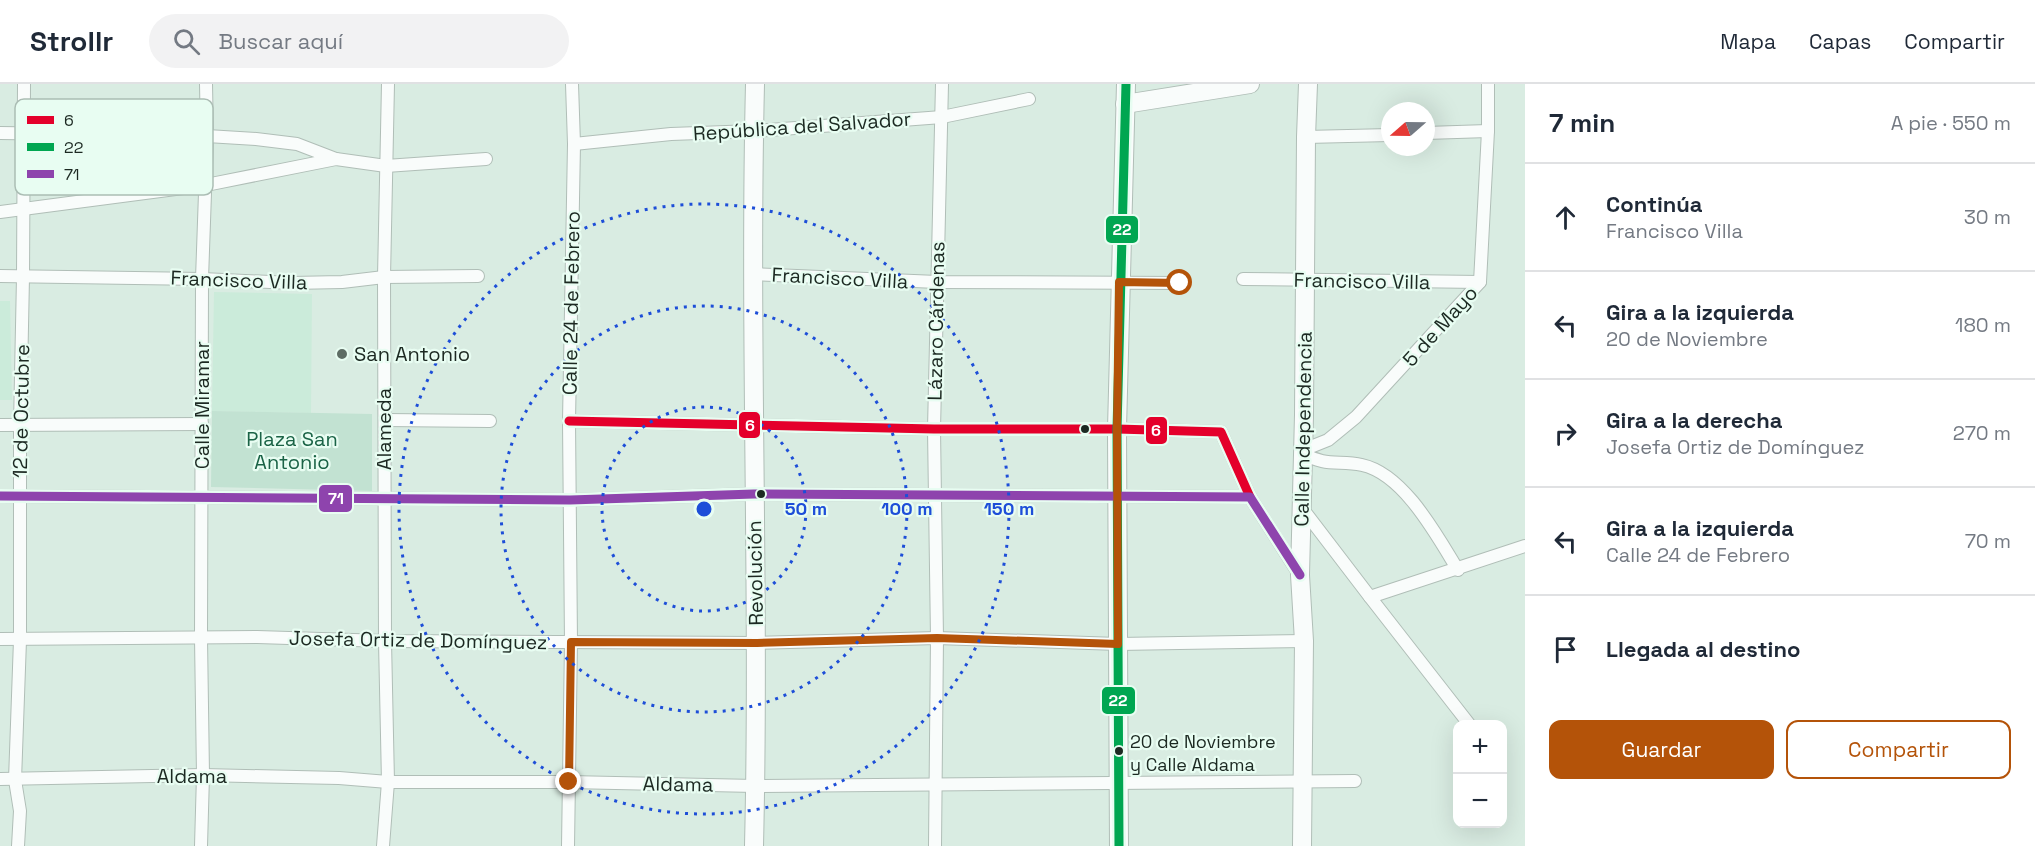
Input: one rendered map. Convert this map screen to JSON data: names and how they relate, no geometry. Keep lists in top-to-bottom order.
{
  "streets": {
    "street": [
      "República del Salvador",
      "Francisco Villa",
      "Calle 24 de Febrero",
      "Lázaro Cárdenas",
      "5 de Mayo",
      "Calle Miramar",
      "12 de Octubre",
      "Alameda",
      "Calle Independencia",
      "Revolución",
      "Josefa Ortiz de Domínguez",
      "Aldama"
    ]
  },
  "crossings": [
    ["República del Salvador", "Calle 24 de Febrero"],
    ["República del Salvador", "Lázaro Cárdenas"],
    ["República del Salvador", "Revolución"],
    ["Francisco Villa", "Lázaro Cárdenas"],
    ["Francisco Villa", "5 de Mayo"],
    ["Francisco Villa", "Calle Miramar"],
    ["Francisco Villa", "12 de Octubre"],
    ["Francisco Villa", "Alameda"],
    ["Francisco Villa", "Calle Independencia"],
    ["Francisco Villa", "Revolución"],
    ["Calle 24 de Febrero", "Josefa Ortiz de Domínguez"],
    ["Calle 24 de Febrero", "Aldama"],
    ["Lázaro Cárdenas", "Josefa Ortiz de Domínguez"],
    ["Lázaro Cárdenas", "Aldama"],
    ["5 de Mayo", "Calle Independencia"],
    ["Calle Miramar", "Josefa Ortiz de Domínguez"],
    ["Calle Miramar", "Aldama"],
    ["12 de Octubre", "Josefa Ortiz de Domínguez"],
    ["12 de Octubre", "Aldama"],
    ["Alameda", "Josefa Ortiz de Domínguez"],
    ["Alameda", "Aldama"],
    ["Calle Independencia", "Josefa Ortiz de Domínguez"],
    ["Calle Independencia", "Aldama"],
    ["Revolución", "Josefa Ortiz de Domínguez"],
    ["Revolución", "Aldama"]
  ],
  "parks": ["Plaza San Antonio"],
  "places": ["San Antonio", "20 de Noviembre y Calle Aldama"],
  "lines": ["transit line 22", "transit line 6", "transit line 71"],
  "legend": ["6", "22", "71"],
  "north": "left",
  "page": {
    "header": "Strollr",
    "search": "Buscar aquí",
    "nav": ["Mapa", "Capas", "Compartir"],
    "heading": ["7 min", "A pie · 550 m"],
    "list": [
      ["Continúa", "Francisco Villa", "30 m"],
      ["Gira a la izquierda", "20 de Noviembre", "180 m"],
      ["Gira a la derecha", "Josefa Ortiz de Domínguez", "270 m"],
      ["Gira a la izquierda", "Calle 24 de Febrero", "70 m"],
      "Llegada al destino"
    ],
    "buttons": ["Guardar", "Compartir"],
    "map_buttons": ["+", "−"]
  },
  "rings": ["50 m", "100 m", "150 m"]
}
